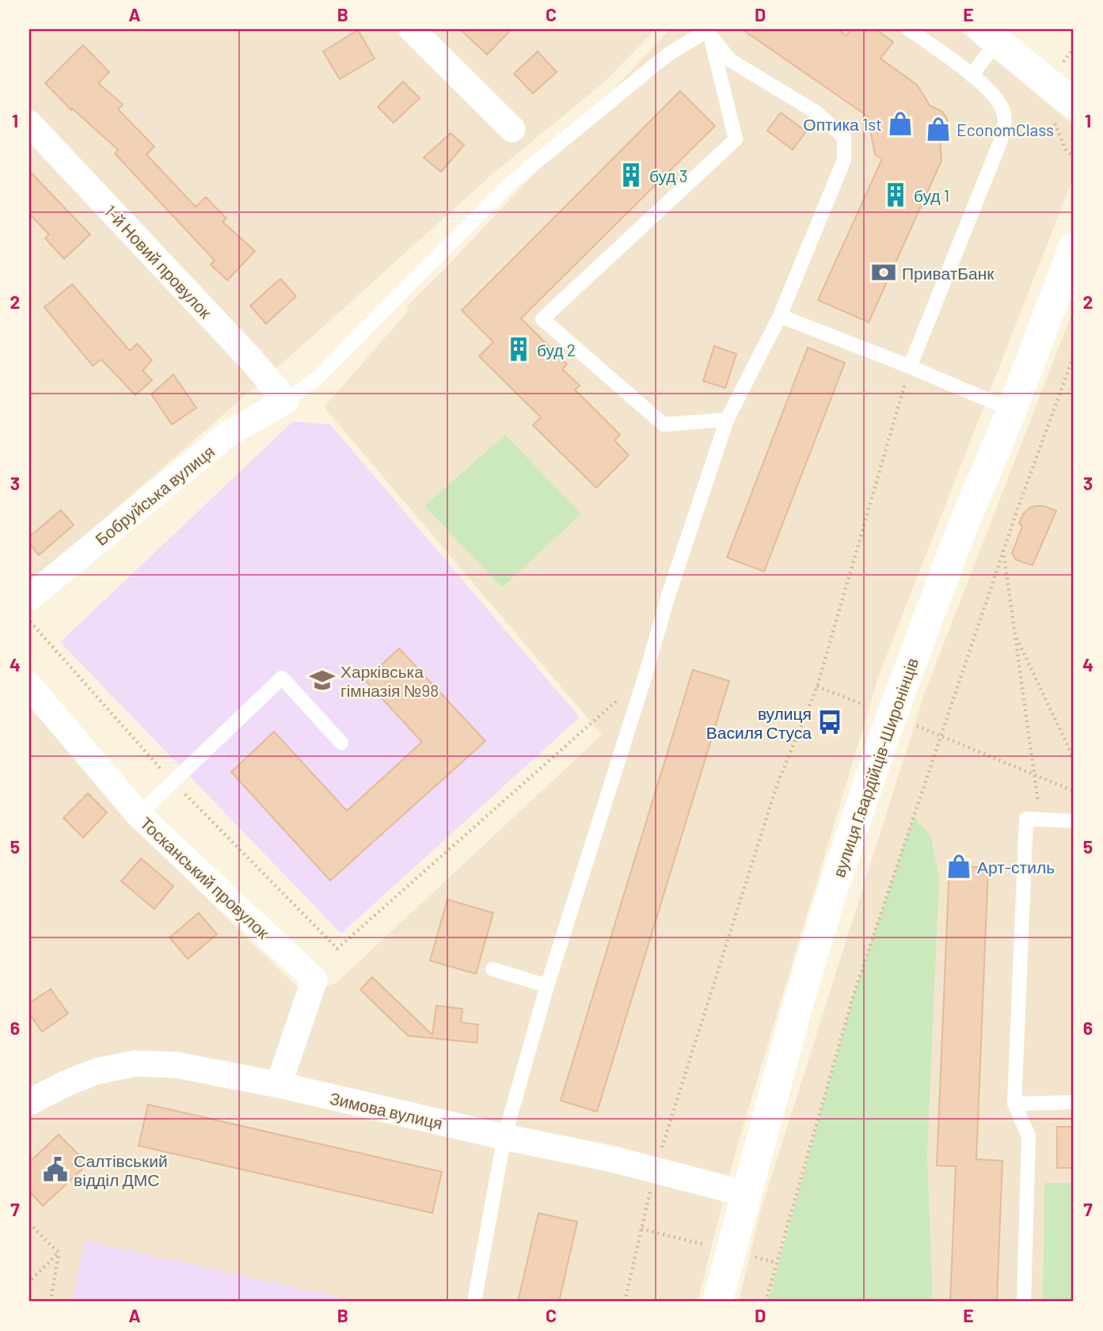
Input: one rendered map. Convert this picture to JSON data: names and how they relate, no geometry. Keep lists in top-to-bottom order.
{
  "streets": {
    "main road": ["вулиця Гвардійців-Широнінців"],
    "street": [
      "1-й Новий провулок",
      "Бобруйська вулиця",
      "Тосканський провулок",
      "Зимова вулиця"
    ]
  },
  "crossings": [
    ["1-й Новий провулок", "Бобруйська вулиця"],
    ["вулиця Гвардійців-Широнінців", "Зимова вулиця"],
    ["Тосканський провулок", "Зимова вулиця"]
  ],
  "places": {
    "shop": ["Оптика 1st", "EconomClass", "Арт-стиль"],
    "building": ["буд 3", "буд 1", "буд 2"],
    "bank": ["ПриватБанк"],
    "school or university": ["Харківська гімназія №98"],
    "bus stop": ["вулиця Василя Стуса"],
    "public building": ["Салтівський відділ ДМС"]
  },
  "grid": {
    "columns": [
      "A",
      "B",
      "C",
      "D",
      "E"
    ],
    "rows": [
      "1",
      "2",
      "3",
      "4",
      "5",
      "6",
      "7"
    ]
  }
}
